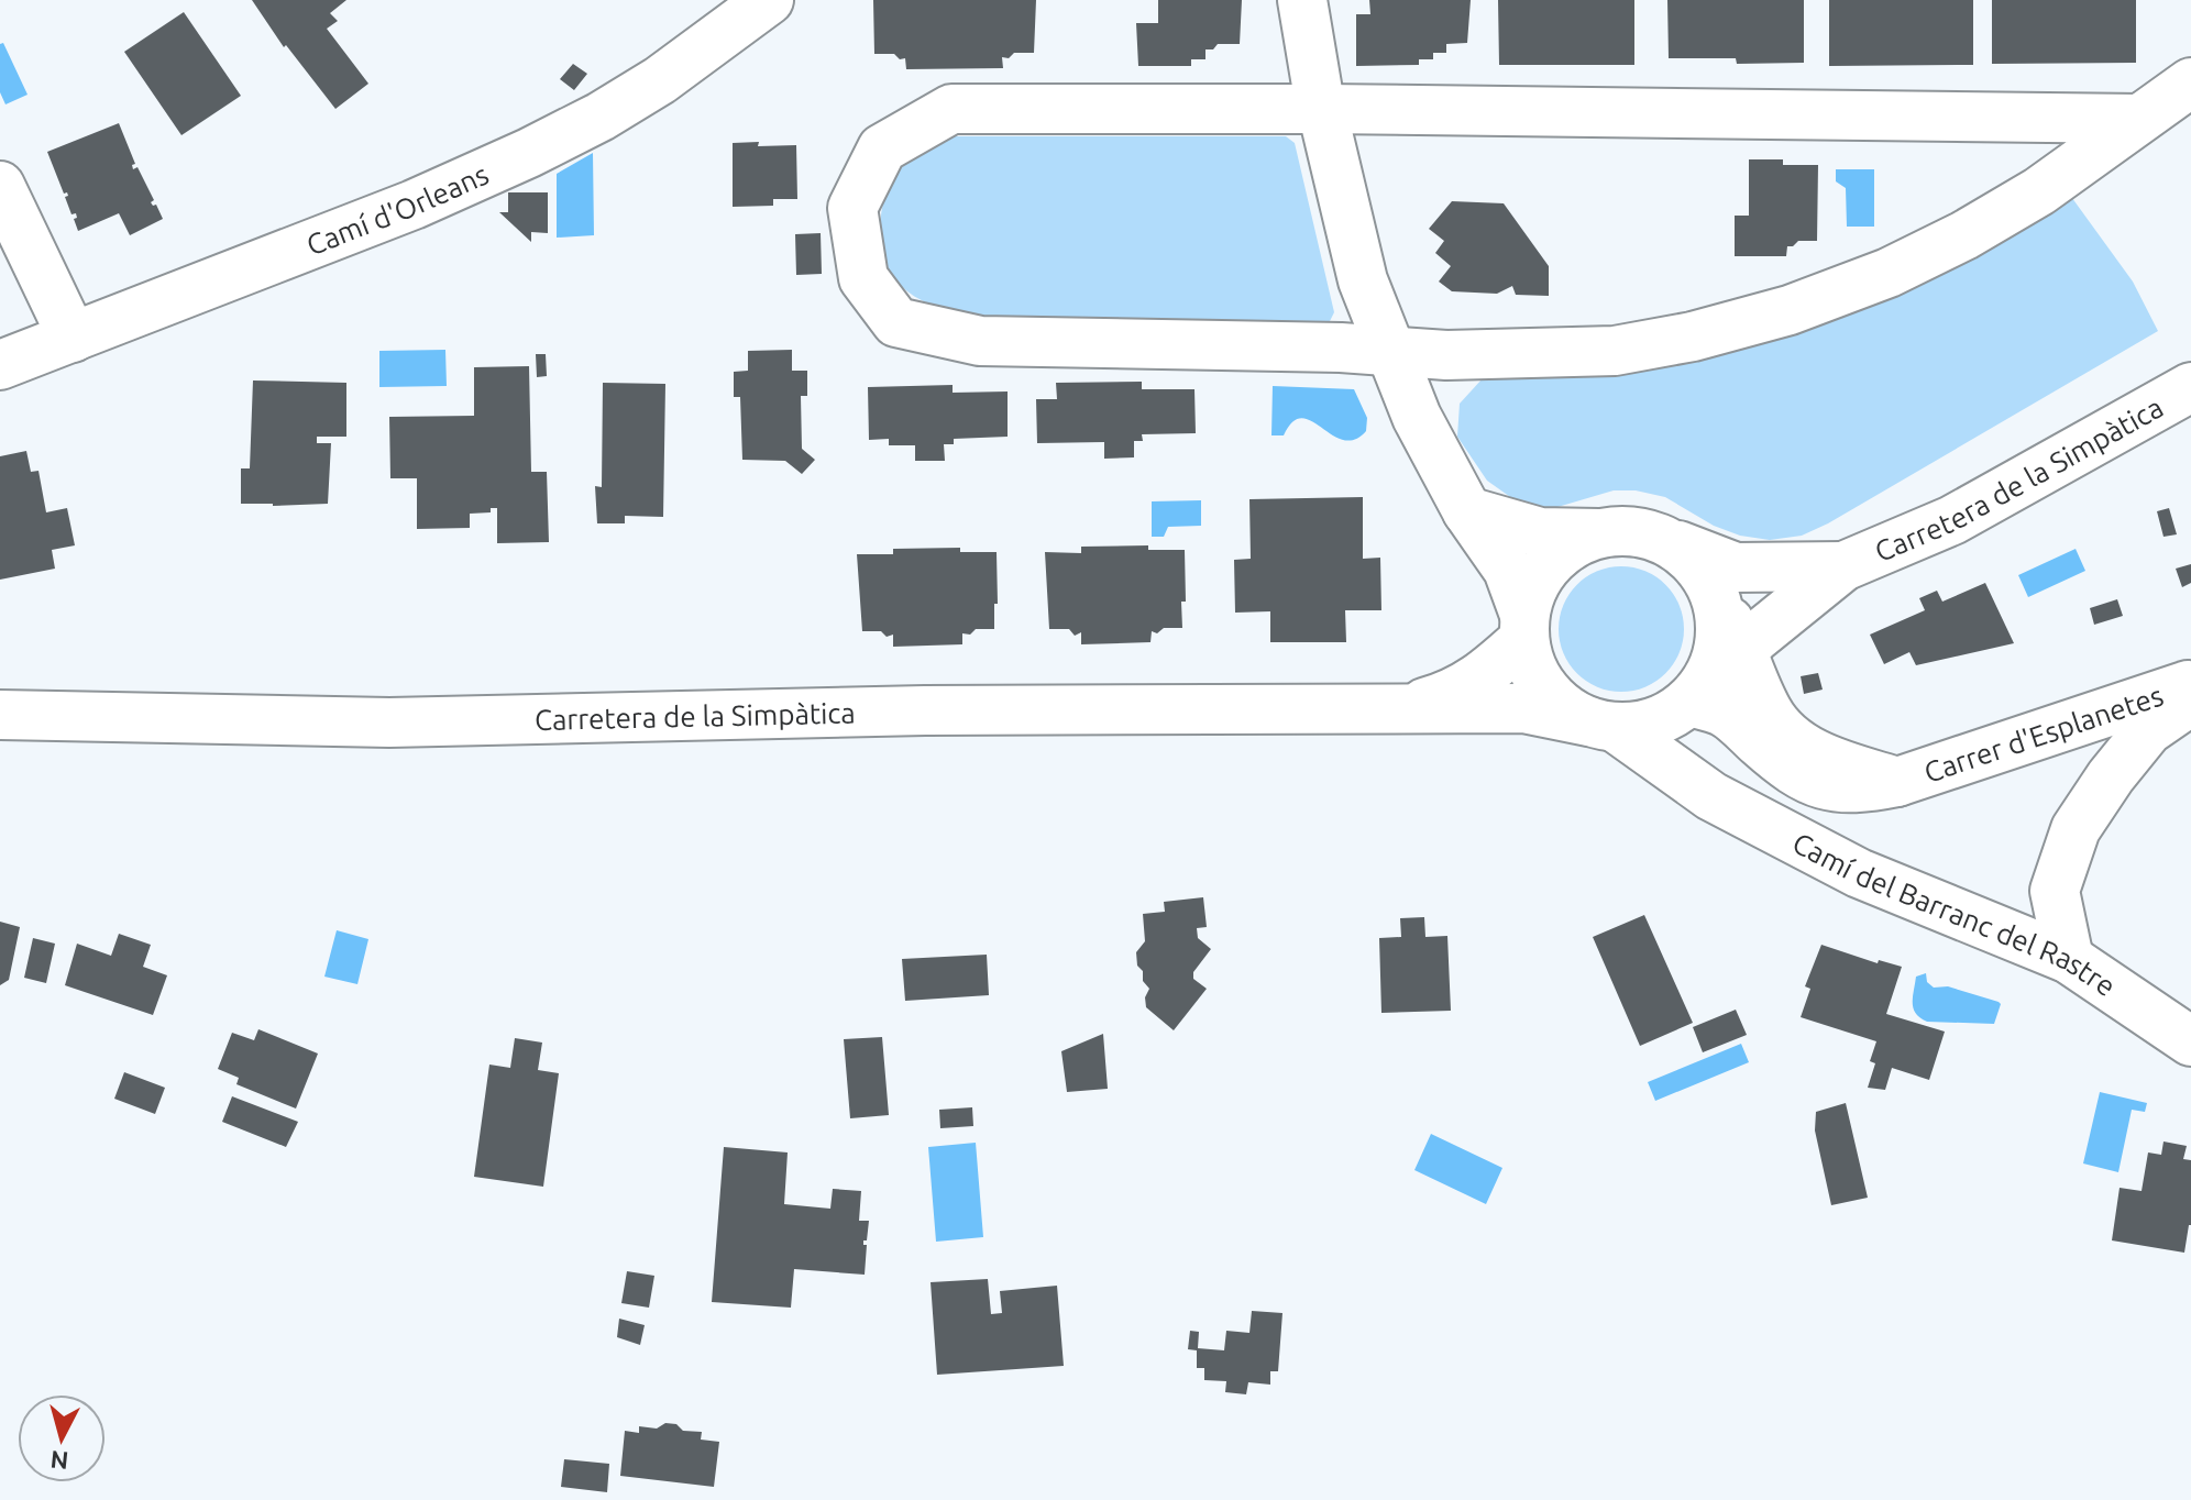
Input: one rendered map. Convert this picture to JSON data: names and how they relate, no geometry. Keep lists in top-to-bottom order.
{
  "streets": {
    "street": [
      "Camí d'Orleans",
      "Carretera de la Simpàtica",
      "Carrer d'Esplanetes",
      "Camí del Barranc del Rastre"
    ]
  },
  "crossings": [
    ["Carretera de la Simpàtica", "Carrer d'Esplanetes"],
    ["Carretera de la Simpàtica", "Camí del Barranc del Rastre"],
    ["Carrer d'Esplanetes", "Camí del Barranc del Rastre"]
  ],
  "north": "bottom"
}
